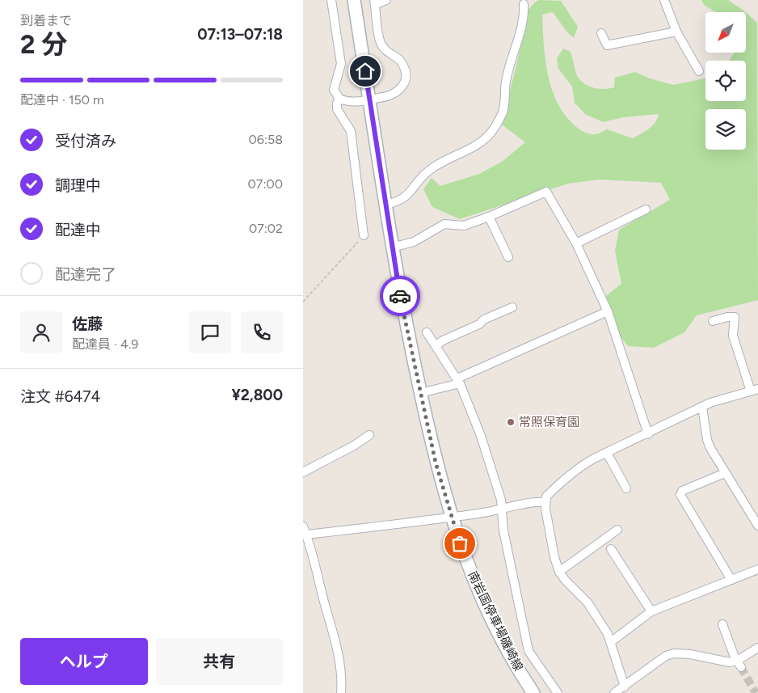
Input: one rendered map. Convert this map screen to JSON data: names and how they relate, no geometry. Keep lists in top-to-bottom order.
{
  "streets": {
    "main road": ["南岩国停車場磯崎線"]
  },
  "places": ["常照保育園"],
  "north": "bottom left",
  "page": {
    "heading": ["2 分", "到着まで", "07:13–07:18"],
    "panel": [
      "佐藤",
      "配達員 · 4.9",
      "注文 #6474",
      "¥2,800"
    ],
    "bar": "配達中 · 150 m",
    "list": [
      ["受付済み", "06:58"],
      ["調理中", "07:00"],
      ["配達中", "07:02"],
      "配達完了"
    ],
    "buttons": ["ヘルプ", "共有"]
  }
}
